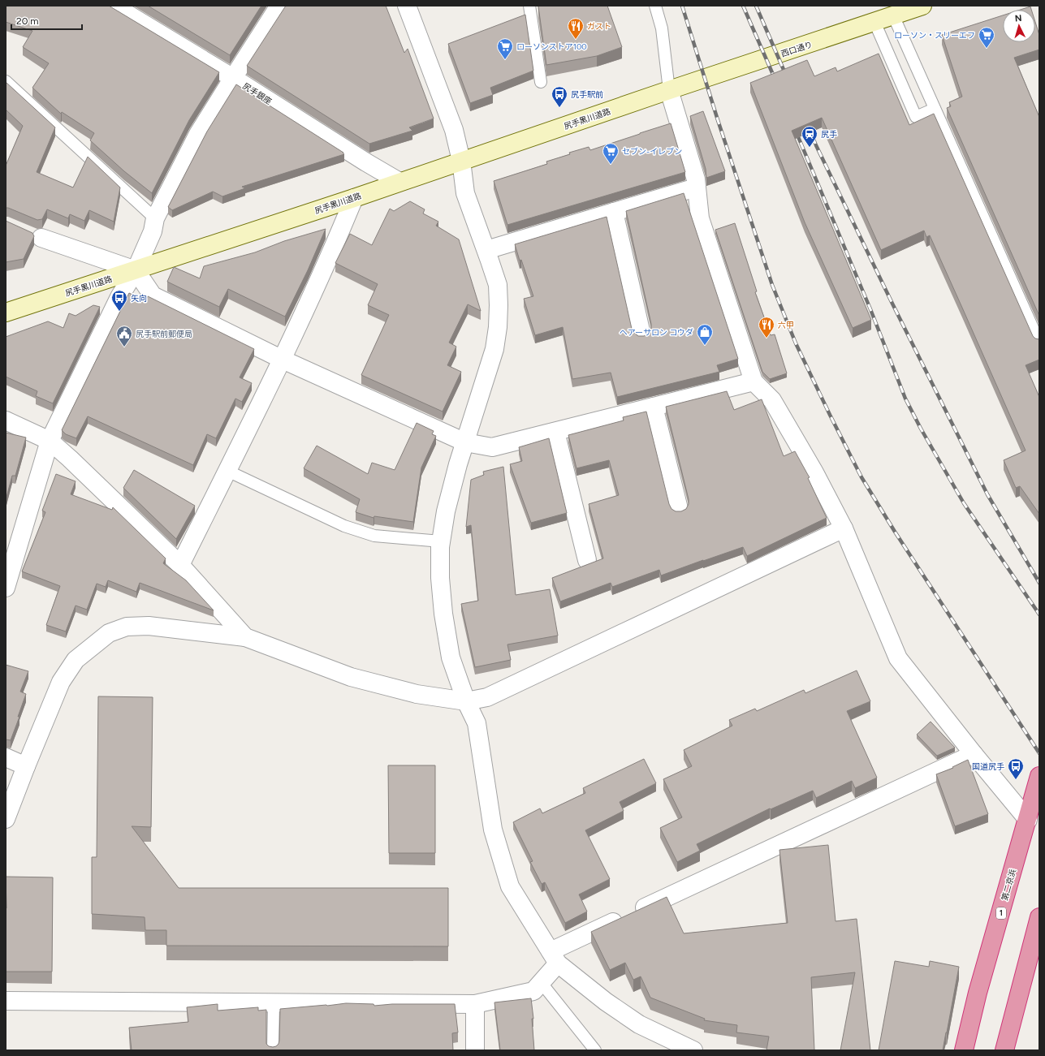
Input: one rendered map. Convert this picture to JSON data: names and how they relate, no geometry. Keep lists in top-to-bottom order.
{
  "streets": {
    "highway": ["第二京浜", "1"],
    "main road": ["西口通り", "尻手黒川道路"],
    "street": ["尻手銀座"]
  },
  "crossings": [
    ["西口通り", "尻手黒川道路"],
    ["尻手銀座", "尻手黒川道路"]
  ],
  "places": {
    "restaurant": ["ガスト", "六甲"],
    "supermarket": ["ローソン・スリーエフ", "ローソンストア100", "セブン-イレブン"],
    "bus stop": ["尻手駅前", "矢向", "国道尻手"],
    "station": ["尻手"],
    "shop": ["ヘアーサロン コウダ"],
    "public building": ["尻手駅前郵便局"]
  },
  "scale_bar": "20 m",
  "north": "top"
}
